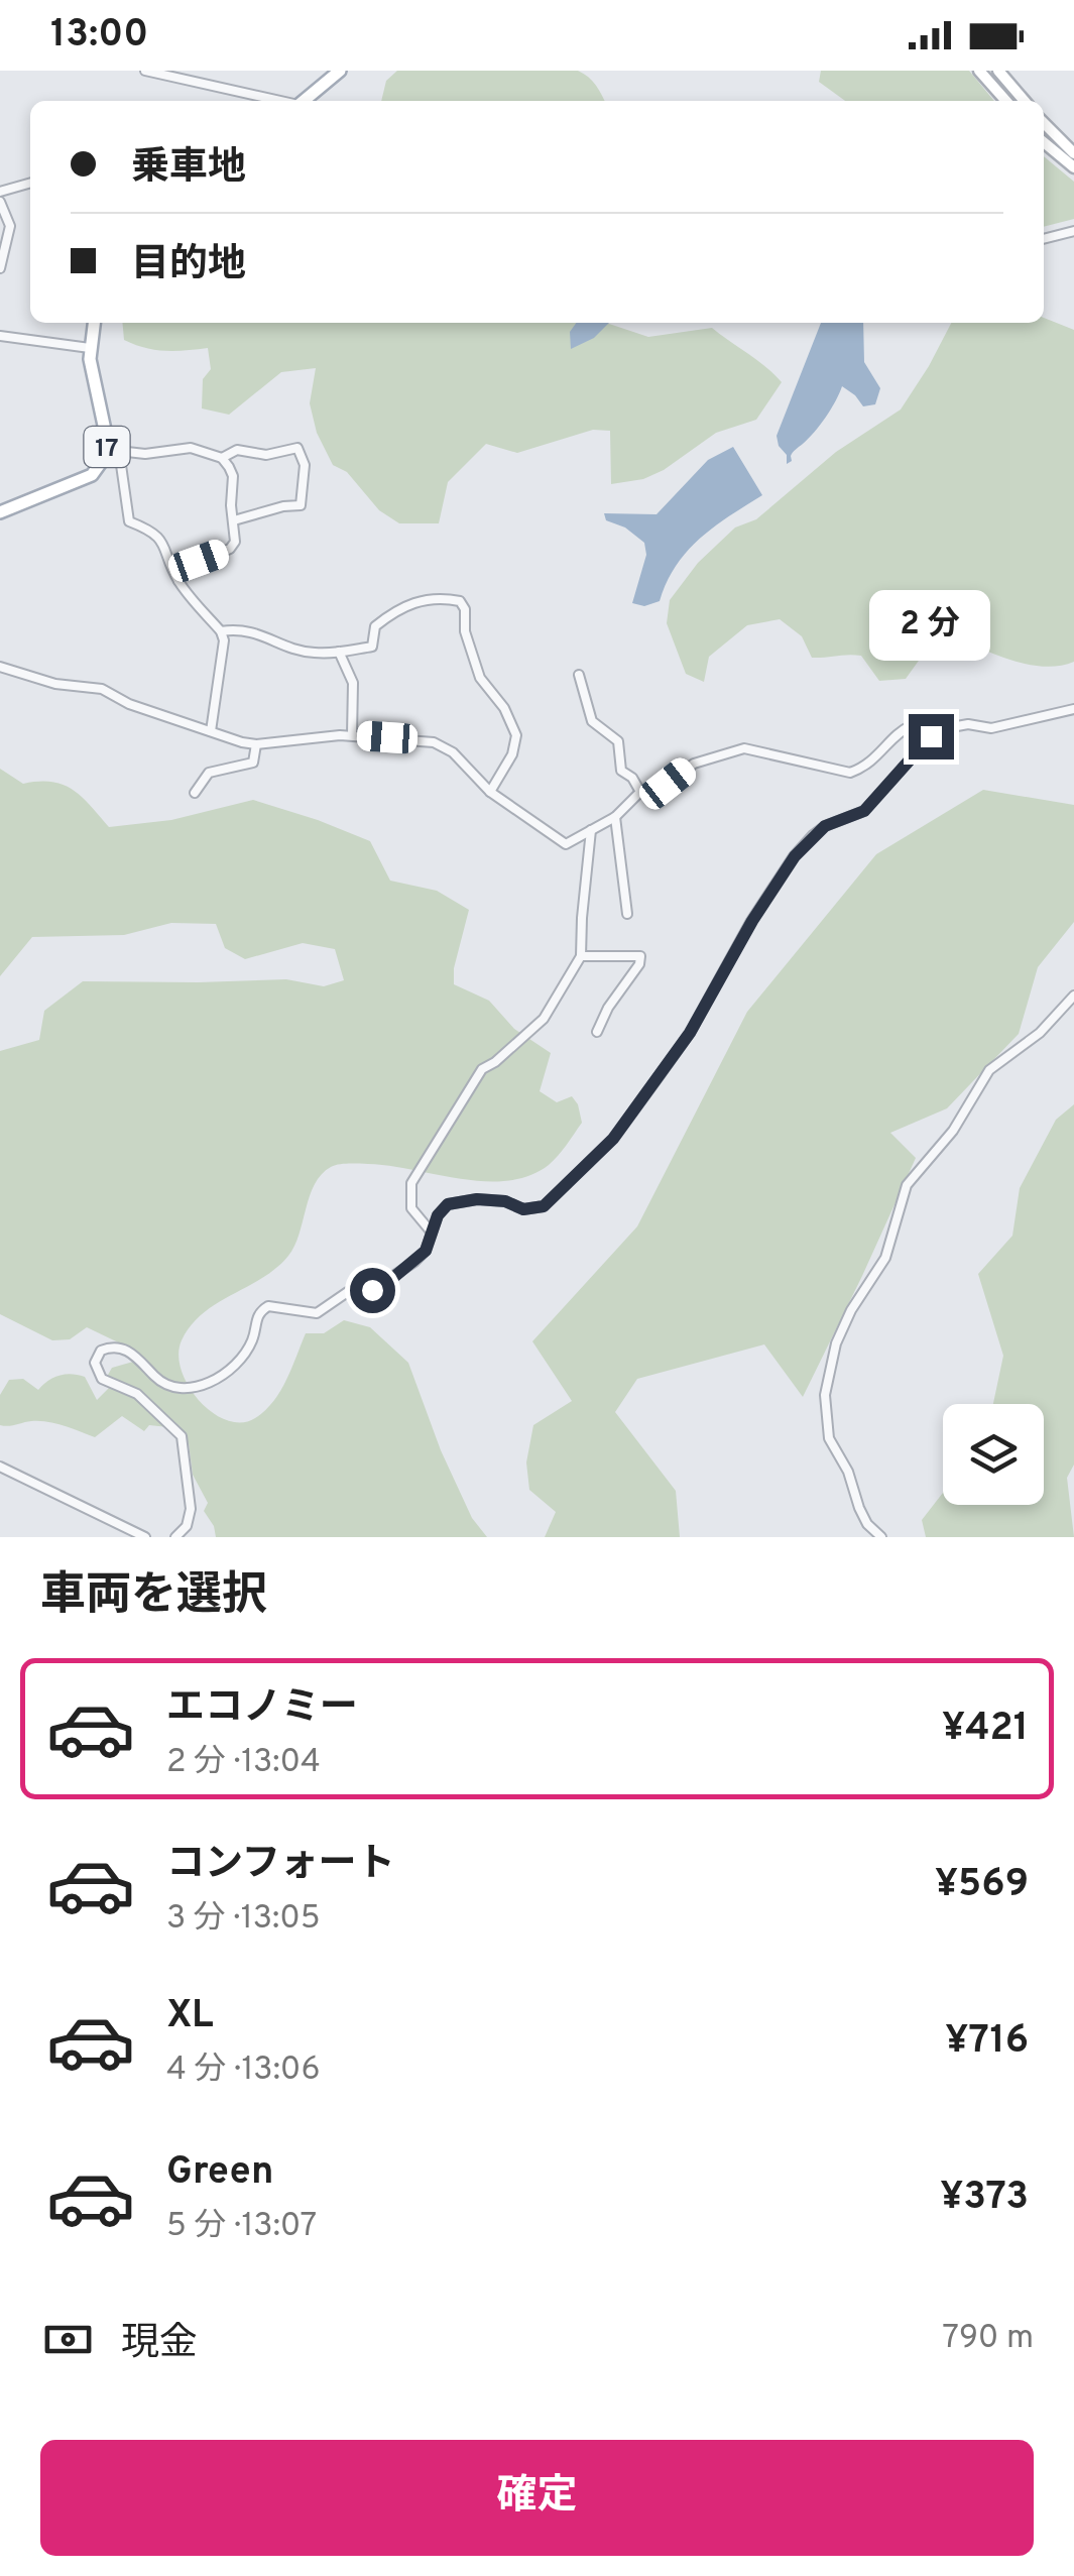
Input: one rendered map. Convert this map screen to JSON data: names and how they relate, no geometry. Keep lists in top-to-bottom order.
{
  "streets": {
    "main road": ["17"]
  },
  "page": {
    "status": "13:00",
    "banner": ["乗車地", "目的地"],
    "bubble": "2 分",
    "heading": "車両を選択",
    "list": [
      {
        "name": "エコノミー",
        "note": "2 分 · 13:04",
        "value": "¥421"
      },
      {
        "name": "コンフォート",
        "note": "3 分 · 13:05",
        "value": "¥569"
      },
      {
        "name": "XL",
        "note": "4 分 · 13:06",
        "value": "¥716"
      },
      {
        "name": "Green",
        "note": "5 分 · 13:07",
        "value": "¥373"
      }
    ],
    "pay": ["現金", "790 m"],
    "buttons": "確定"
  }
}
